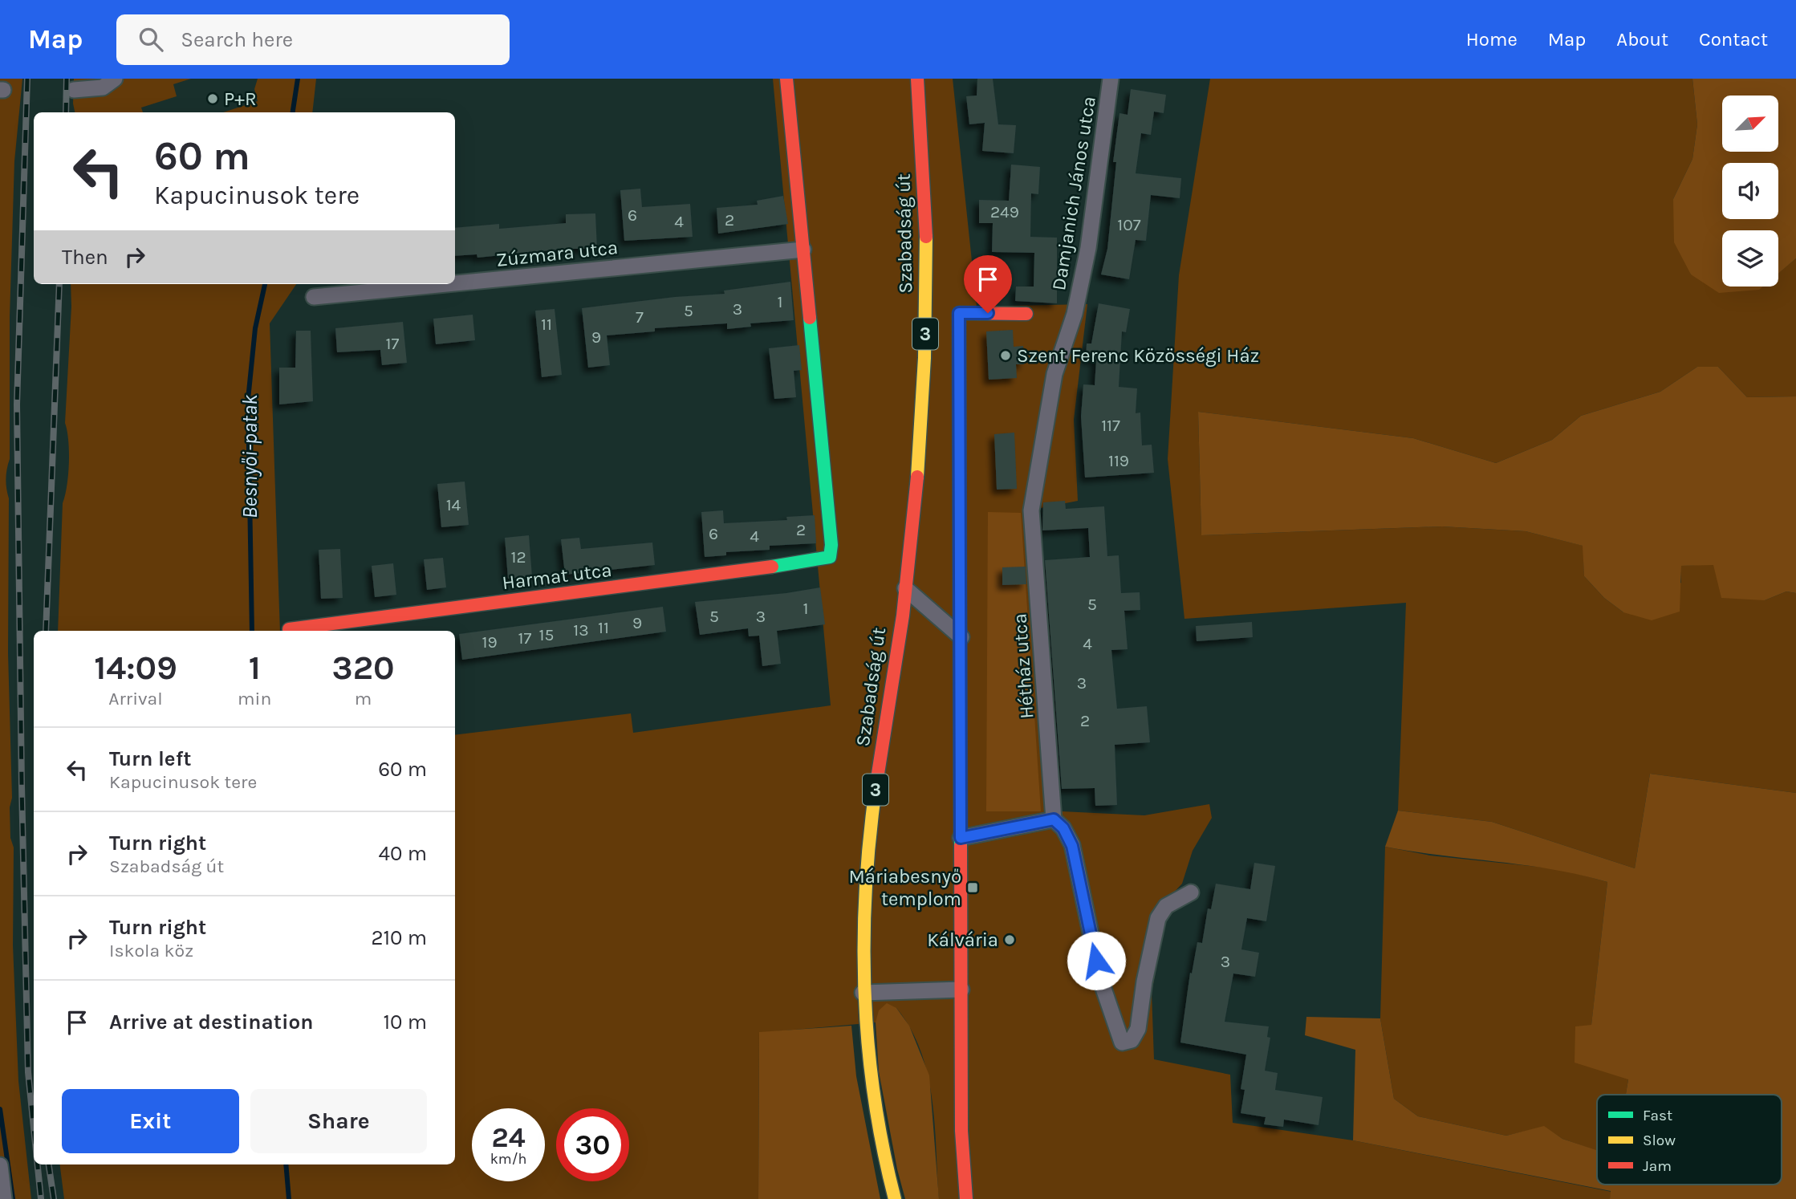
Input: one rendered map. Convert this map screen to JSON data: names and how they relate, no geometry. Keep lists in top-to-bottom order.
{
  "streets": {
    "street": [
      "Damjanich János utca",
      "Szabadság út",
      "Zúzmara utca",
      "3",
      "Harmat utca",
      "Hétház utca"
    ]
  },
  "crossings": [
    ["Damjanich János utca", "Hétház utca"],
    ["Zúzmara utca", "Harmat utca"]
  ],
  "water": ["Besnyői-patak"],
  "places": {
    "other": ["P+R", "Szent Ferenc Közösségi Ház", "Kálvária"],
    "transit": ["Máriabesnyő templom"]
  },
  "house_numbers": [
    "249",
    "6",
    "2",
    "4",
    "107",
    "1",
    "3",
    "5",
    "7",
    "11",
    "9",
    "17",
    "117",
    "119",
    "14",
    "2",
    "6",
    "4",
    "12",
    "5",
    "1",
    "5",
    "3",
    "9",
    "11",
    "13",
    "15",
    "17",
    "19",
    "4",
    "3",
    "2",
    "3"
  ],
  "legend": ["Fast", "Slow", "Jam"],
  "north": "top right",
  "page": {
    "header": "Map",
    "search": "Search here",
    "nav": [
      "Home",
      "Map",
      "About",
      "Contact"
    ],
    "turn": ["60 m", "Kapucinusok tere"],
    "then": "Then",
    "eta": [
      "14:09",
      "Arrival",
      "1",
      "min",
      "320",
      "m"
    ],
    "list": [
      {
        "name": "Turn left",
        "note": "Kapucinusok tere",
        "value": "60 m"
      },
      {
        "name": "Turn right",
        "note": "Szabadság út",
        "value": "40 m"
      },
      {
        "name": "Turn right",
        "note": "Iskola köz",
        "value": "210 m"
      },
      {
        "name": "Arrive at destination",
        "value": "10 m"
      }
    ],
    "buttons": ["Exit", "Share"],
    "speed": "24 km/h",
    "limit": "30"
  }
}
